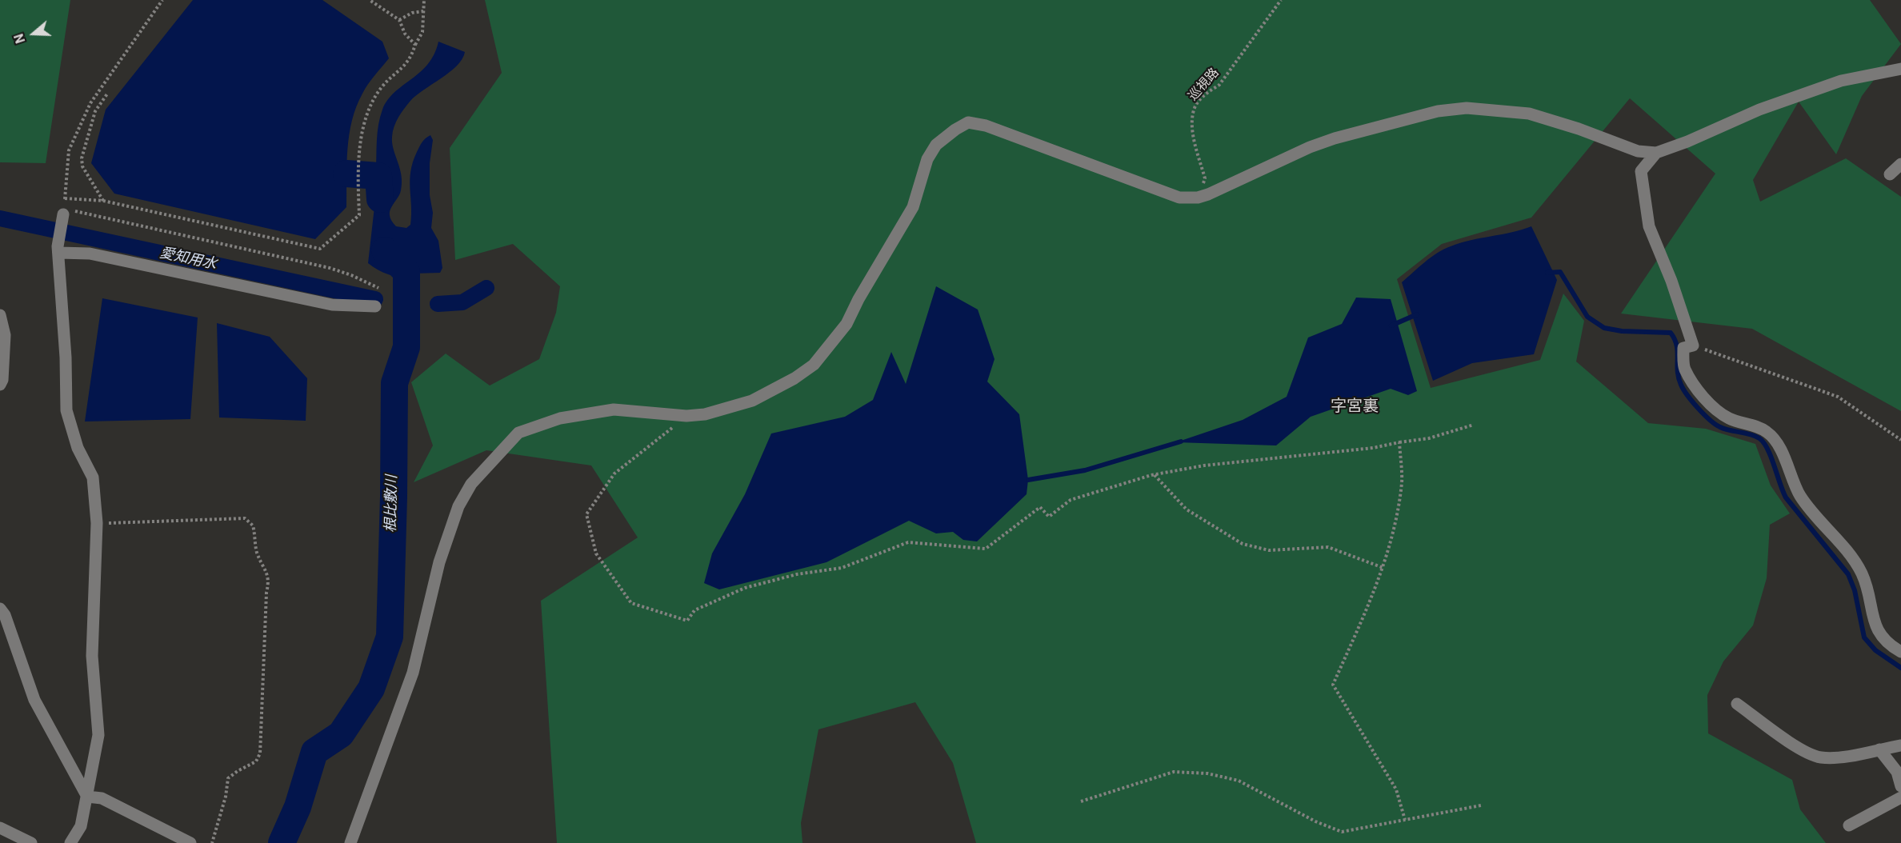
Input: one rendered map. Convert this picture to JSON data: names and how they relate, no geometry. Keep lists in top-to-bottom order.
{
  "streets": {
    "path": ["巡視路"]
  },
  "districts": ["字宮裏"],
  "water": ["愛知用水", "根比敷川"],
  "north": "left"
}
